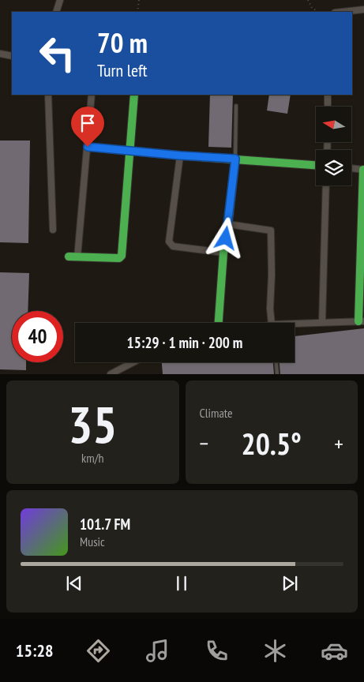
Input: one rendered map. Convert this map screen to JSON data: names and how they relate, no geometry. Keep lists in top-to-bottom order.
{
  "north": "left",
  "page": {
    "turn": ["70 m", "Turn left"],
    "limit": "40",
    "trip": "15:29 · 1 min · 200 m",
    "tile": [
      ["35", "km/h"],
      "Climate"
    ],
    "heat": ["−", "20.5°", "+"],
    "song": ["101.7 FM", "Music"],
    "tabs": "15:28"
  }
}
